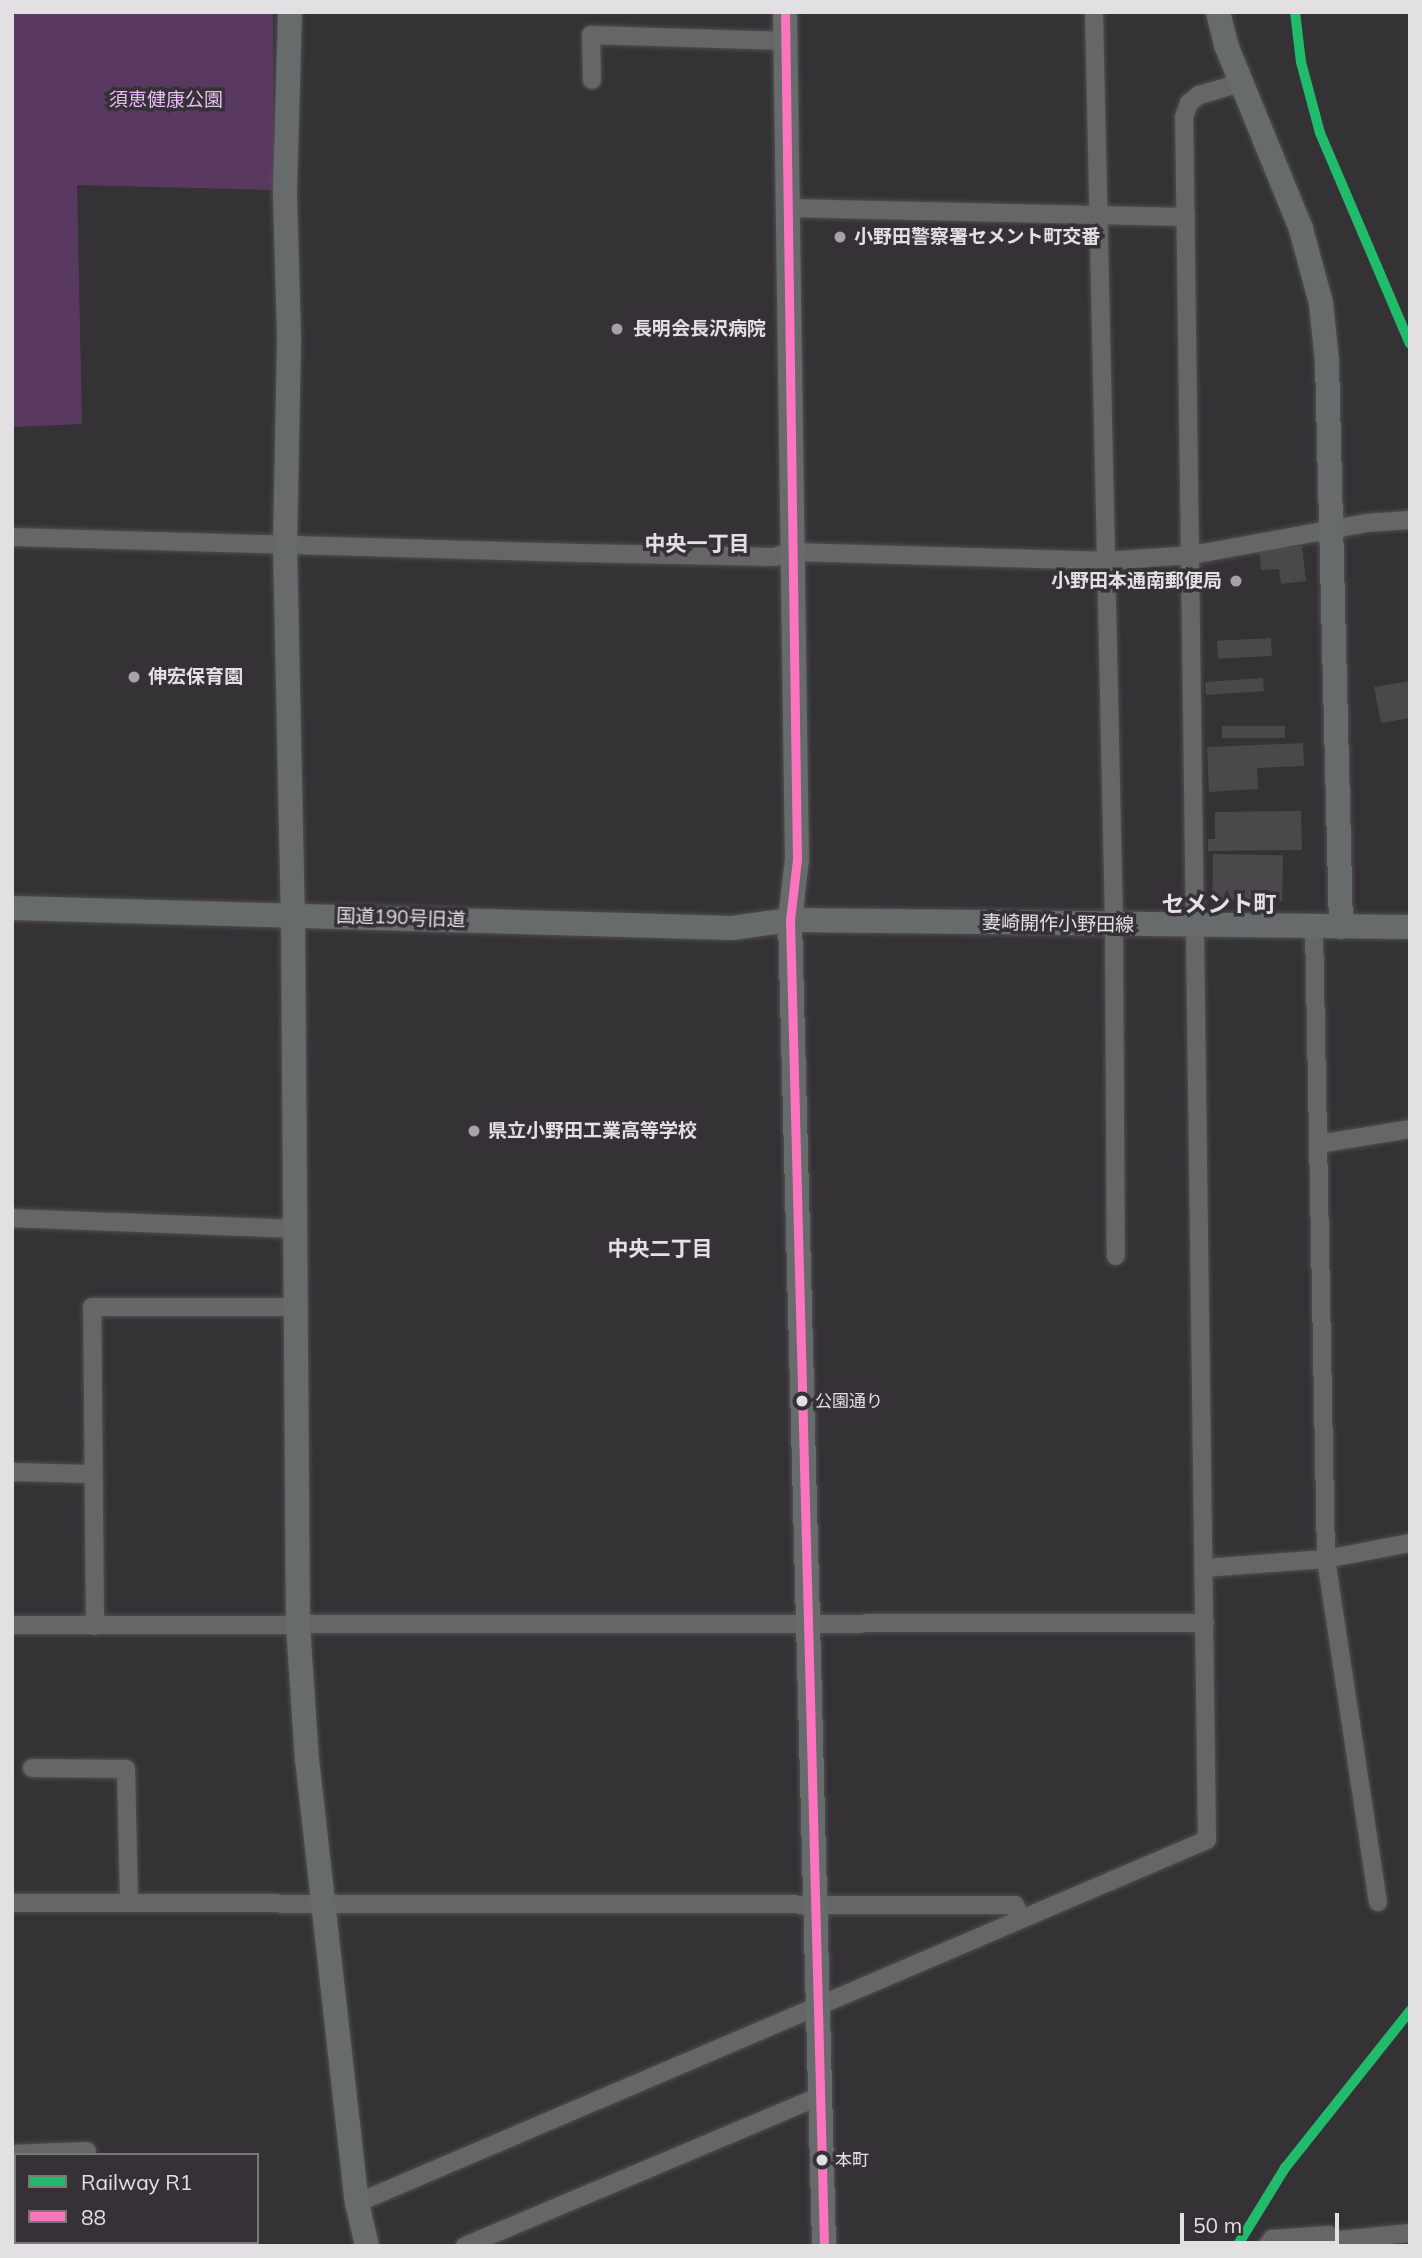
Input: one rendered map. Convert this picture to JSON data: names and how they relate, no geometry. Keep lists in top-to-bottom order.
{
  "streets": {
    "street": ["国道190号旧道", "妻崎開作小野田線"]
  },
  "crossings": [
    ["国道190号旧道", "妻崎開作小野田線"]
  ],
  "districts": ["中央一丁目", "セメント町", "中央二丁目"],
  "parks": ["須恵健康公園"],
  "places": [
    "小野田警察署セメント町交番",
    "長明会長沢病院",
    "小野田本通南郵便局",
    "伸宏保育園",
    "県立小野田工業高等学校",
    "公園通り",
    "本町"
  ],
  "lines": ["rail line R1", "transit line 88"],
  "legend": ["Railway R1", "88"],
  "scale_bar": "50 m"
}
